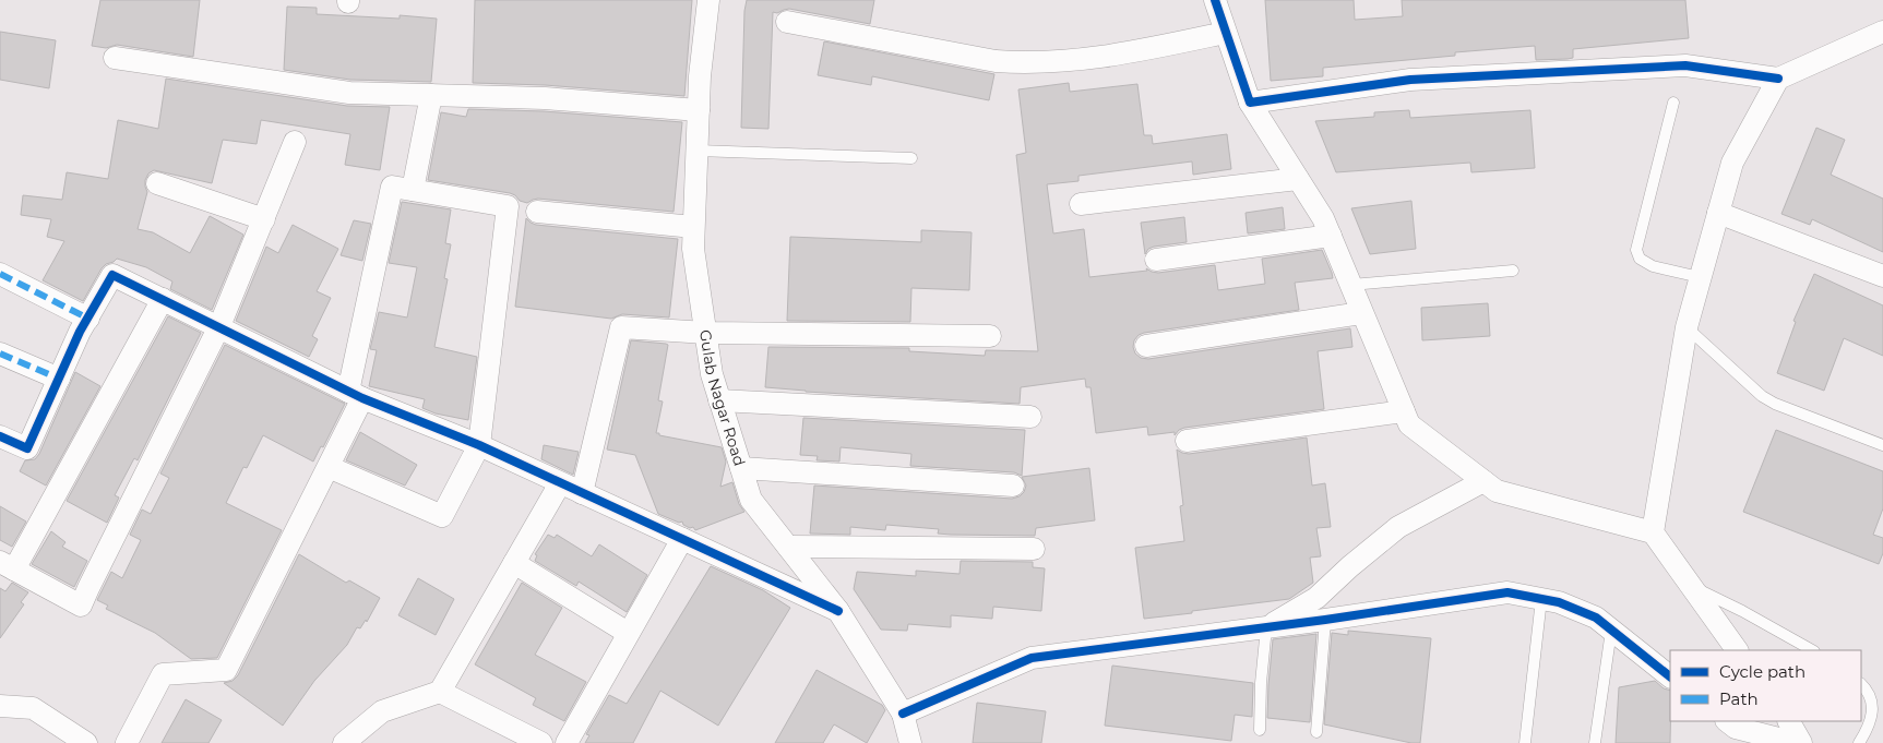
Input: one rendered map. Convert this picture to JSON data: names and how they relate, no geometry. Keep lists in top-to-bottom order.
{
  "streets": {
    "street": ["Gulab Nagar Road"]
  },
  "legend": ["Cycle path", "Path"]
}
